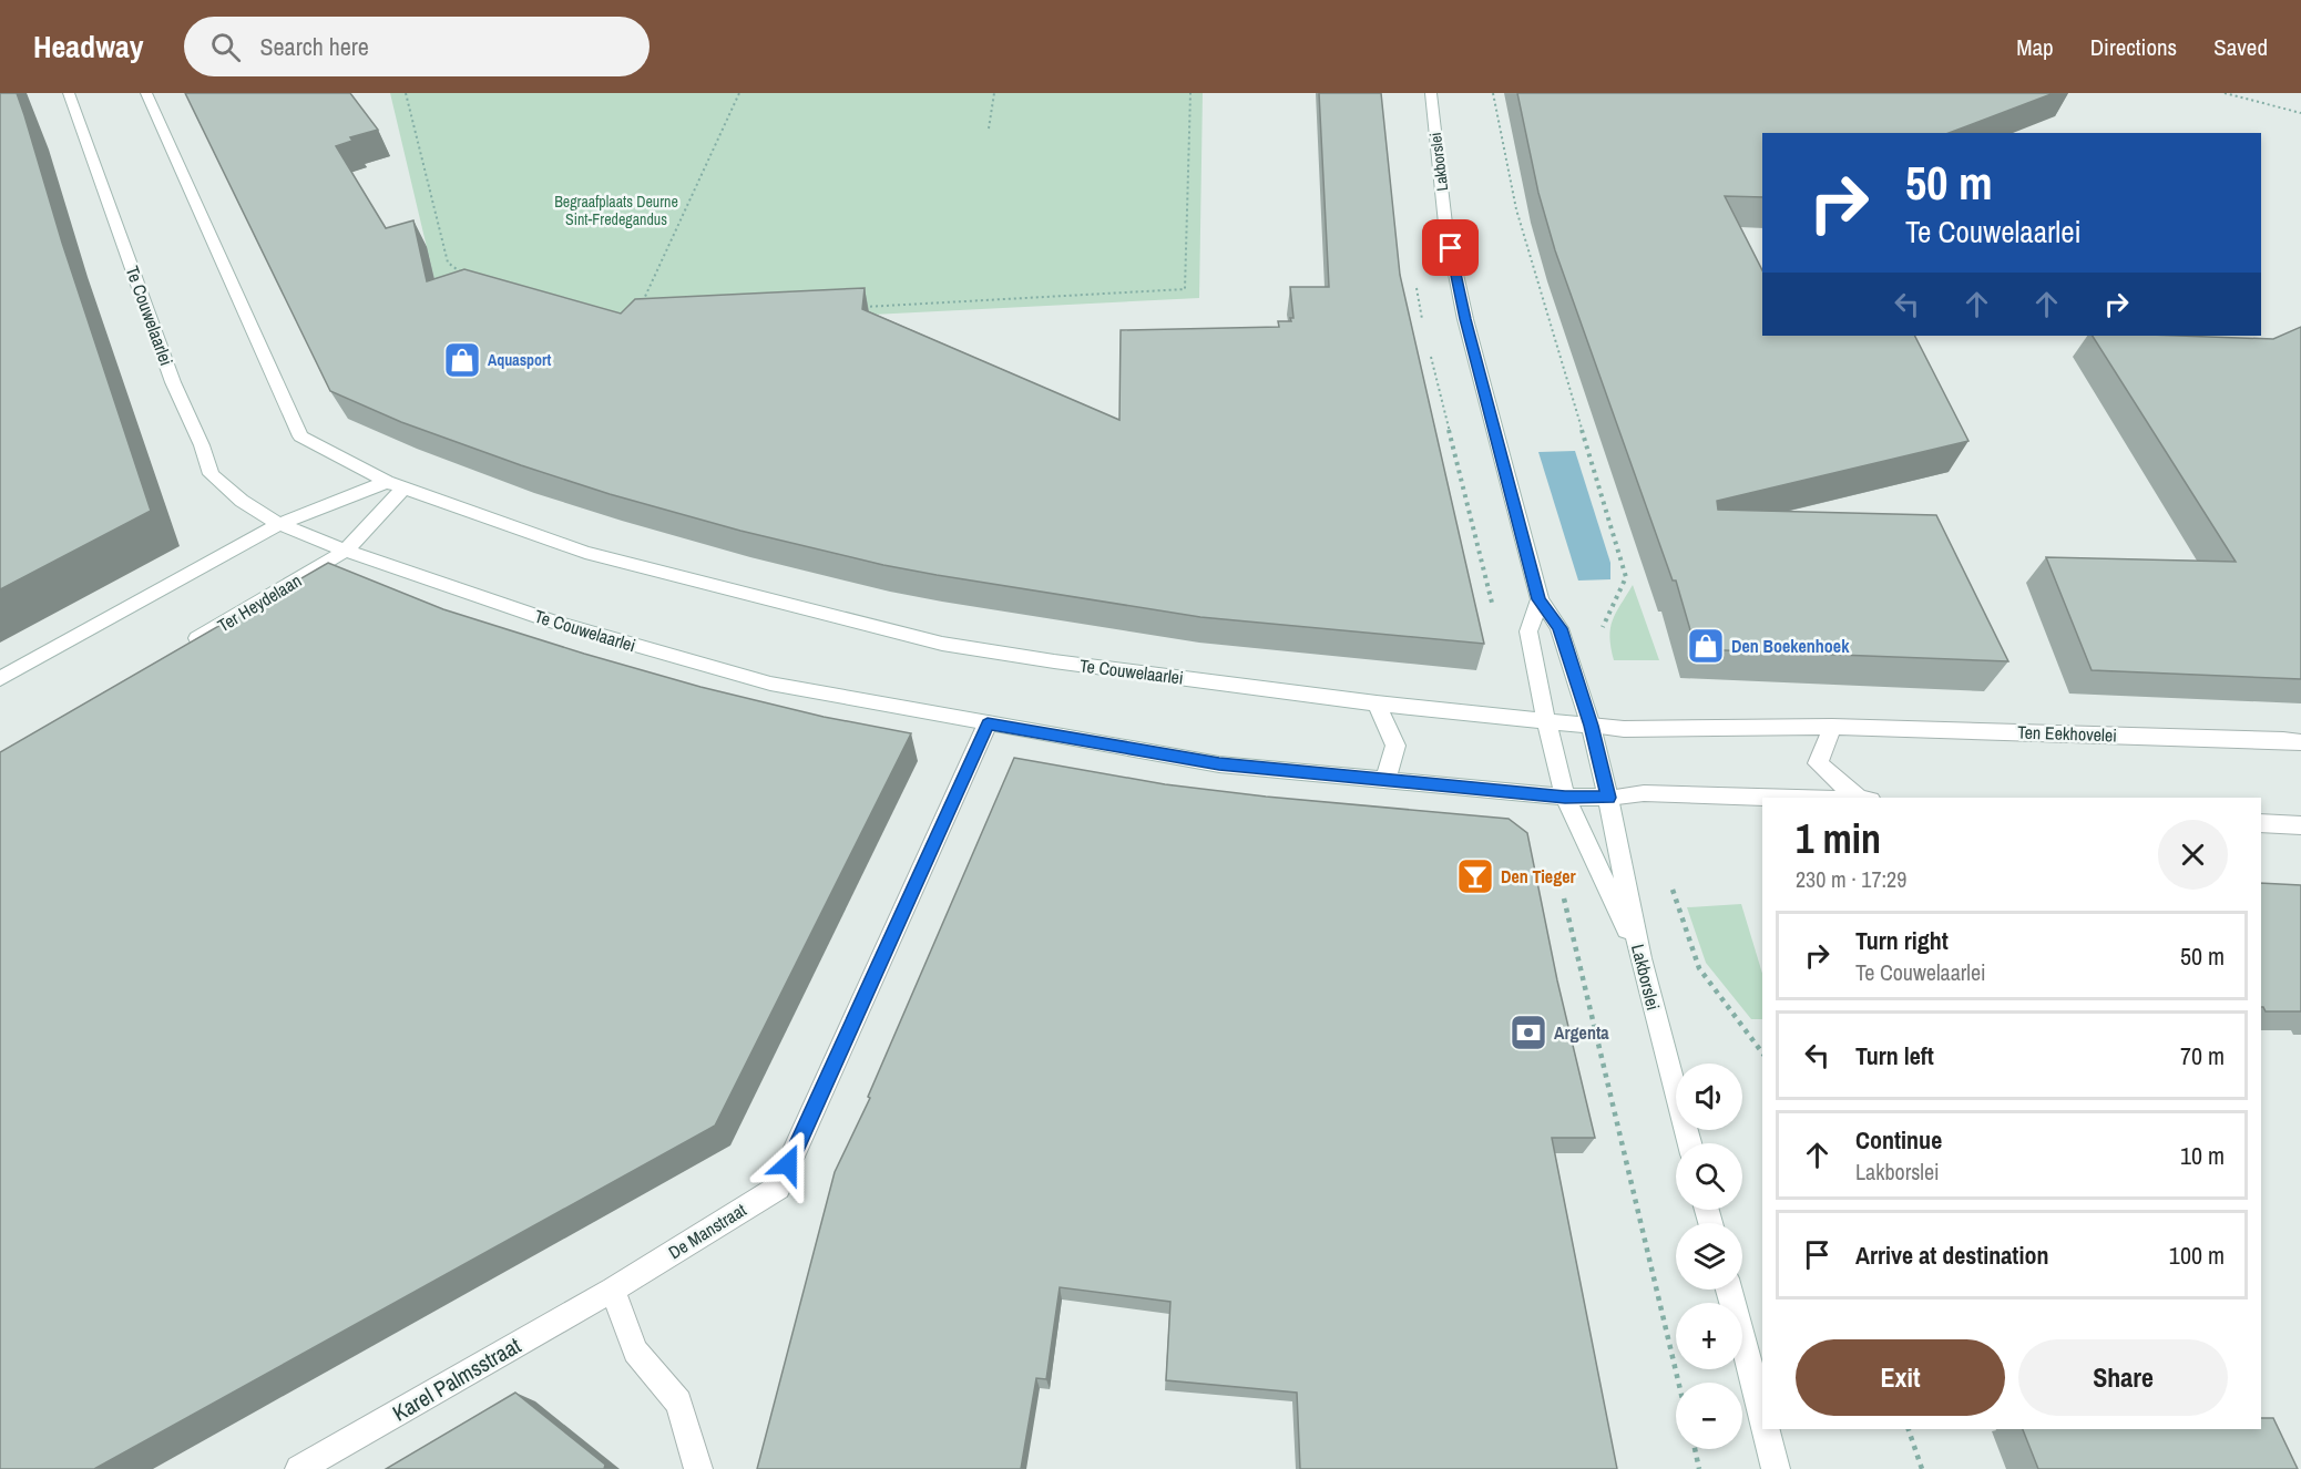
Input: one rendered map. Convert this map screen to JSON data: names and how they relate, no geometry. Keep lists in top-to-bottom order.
{
  "streets": {
    "street": [
      "Lakborslei",
      "Te Couwelaarlei",
      "Ter Heydelaan",
      "Ten Eekhovelei",
      "De Manstraat",
      "Karel Palmsstraat"
    ]
  },
  "crossings": [
    ["Lakborslei", "Te Couwelaarlei"],
    ["Lakborslei", "Ten Eekhovelei"],
    ["Te Couwelaarlei", "Ter Heydelaan"],
    ["Te Couwelaarlei", "Ten Eekhovelei"],
    ["Te Couwelaarlei", "De Manstraat"],
    ["De Manstraat", "Karel Palmsstraat"]
  ],
  "parks": ["Begraafplaats Deurne Sint-Fredegandus"],
  "places": {
    "shop": ["Aquasport", "Den Boekenhoek"],
    "bar": ["Den Tieger"],
    "bank": ["Argenta"]
  },
  "page": {
    "header": "Headway",
    "search": "Search here",
    "nav": ["Map", "Directions", "Saved"],
    "turn": ["50 m", "Te Couwelaarlei"],
    "heading": ["1 min", "230 m · 17:29"],
    "list": [
      {
        "name": "Turn right",
        "note": "Te Couwelaarlei",
        "value": "50 m"
      },
      {
        "name": "Turn left",
        "value": "70 m"
      },
      {
        "name": "Continue",
        "note": "Lakborslei",
        "value": "10 m"
      },
      {
        "name": "Arrive at destination",
        "value": "100 m"
      }
    ],
    "map_buttons": ["+", "−"],
    "buttons": ["Exit", "Share"]
  }
}
